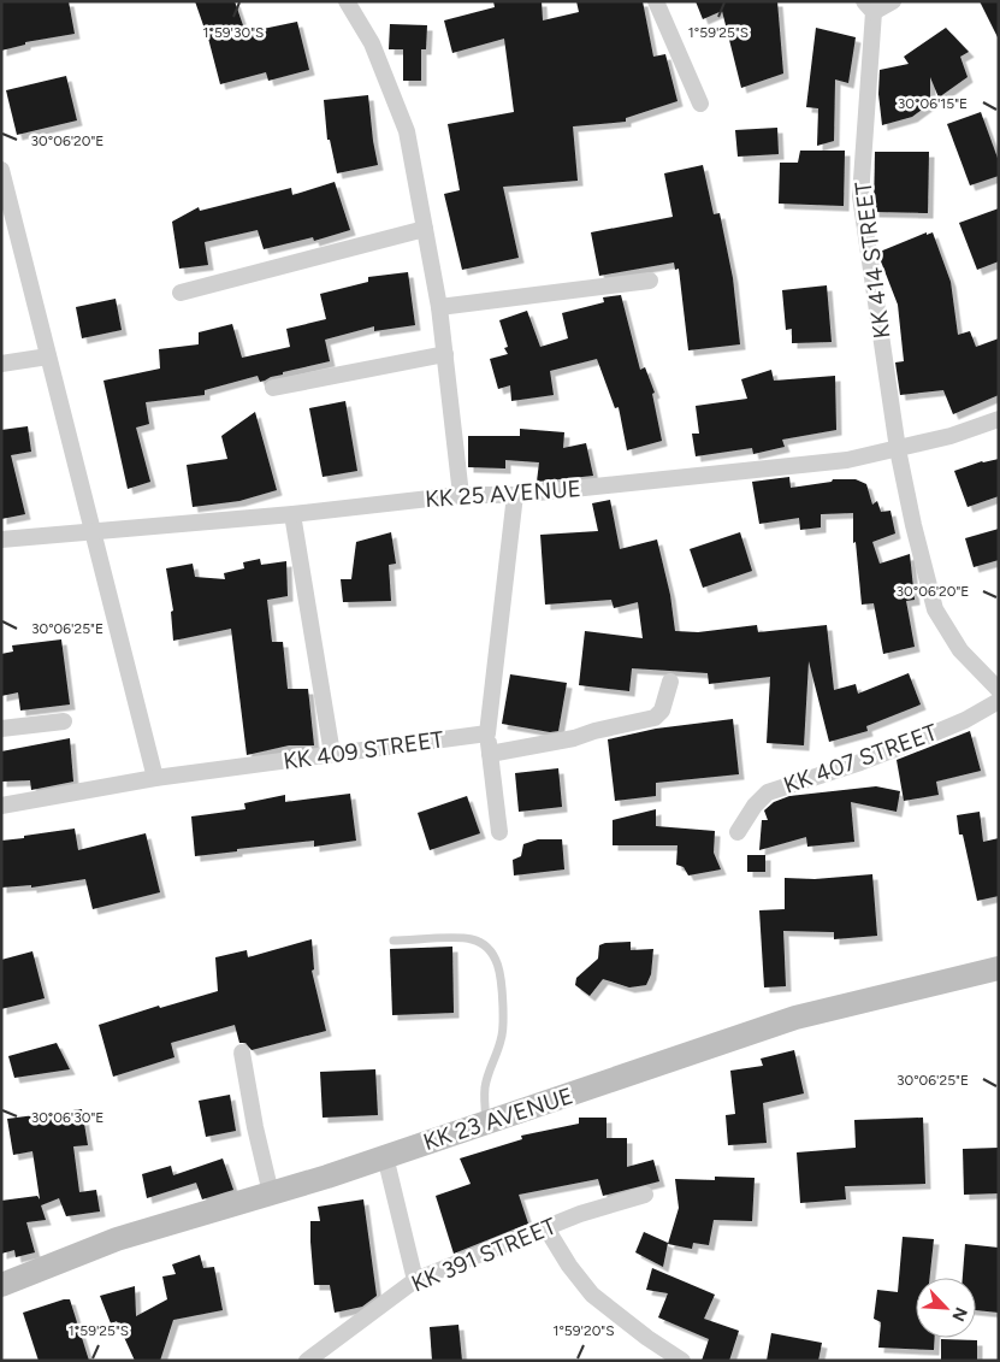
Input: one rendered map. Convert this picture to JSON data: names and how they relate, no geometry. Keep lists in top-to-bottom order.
{
  "streets": {
    "main road": ["KK 23 AVENUE"],
    "street": [
      "KK 414 STREET",
      "KK 25 AVENUE",
      "KK 409 STREET",
      "KK 407 STREET",
      "KK 391 STREET"
    ]
  },
  "crossings": [
    ["KK 414 STREET", "KK 25 AVENUE"]
  ],
  "north": "bottom right",
  "coordinates": [
    "1°59'30\"S",
    "1°59'25\"S",
    "30°06'15\"E",
    "30°06'20\"E",
    "30°06'25\"E",
    "30°06'30\"E",
    "1°59'20\"S"
  ]
}
